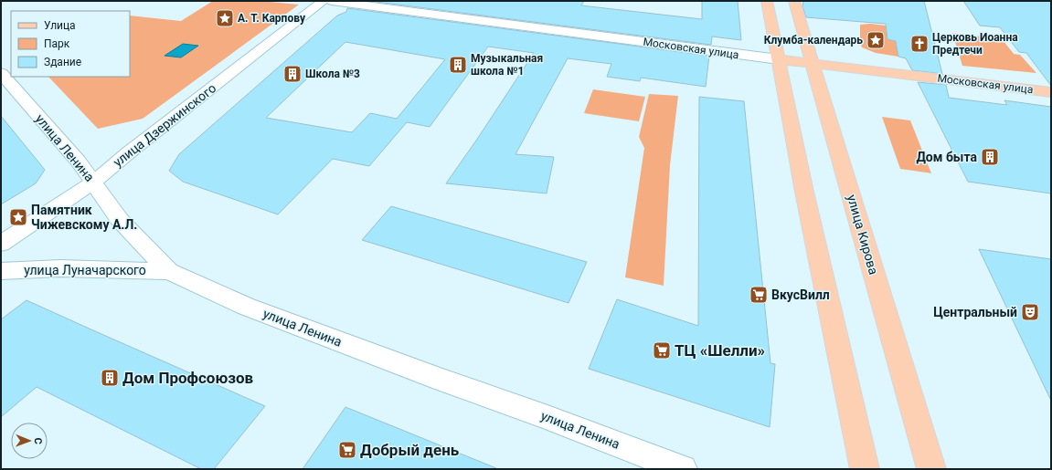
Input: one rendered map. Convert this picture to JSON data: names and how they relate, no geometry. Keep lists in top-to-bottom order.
{
  "streets": {
    "main road": [
      "Московская улица",
      "улица Дзержинского",
      "улица Ленина",
      "улица Кирова",
      "улица Луначарского"
    ]
  },
  "crossings": [
    ["Московская улица", "улица Кирова"],
    ["улица Дзержинского", "улица Ленина"],
    ["улица Ленина", "улица Луначарского"]
  ],
  "places": {
    "place": ["А. Т. Карпову", "Клумба-календарь", "Памятник Чижевскому А.Л."],
    "church": ["Церковь Иоанна Предтечи"],
    "building": [
      "Музыкальная школа №1",
      "Школа №3",
      "Дом быта",
      "Дом Профсоюзов"
    ],
    "supermarket": ["ВкусВилл", "ТЦ «Шелли»", "Добрый день"],
    "theatre": ["Центральный"]
  },
  "legend": ["Улица", "Парк", "Здание"],
  "north": "right"
}
